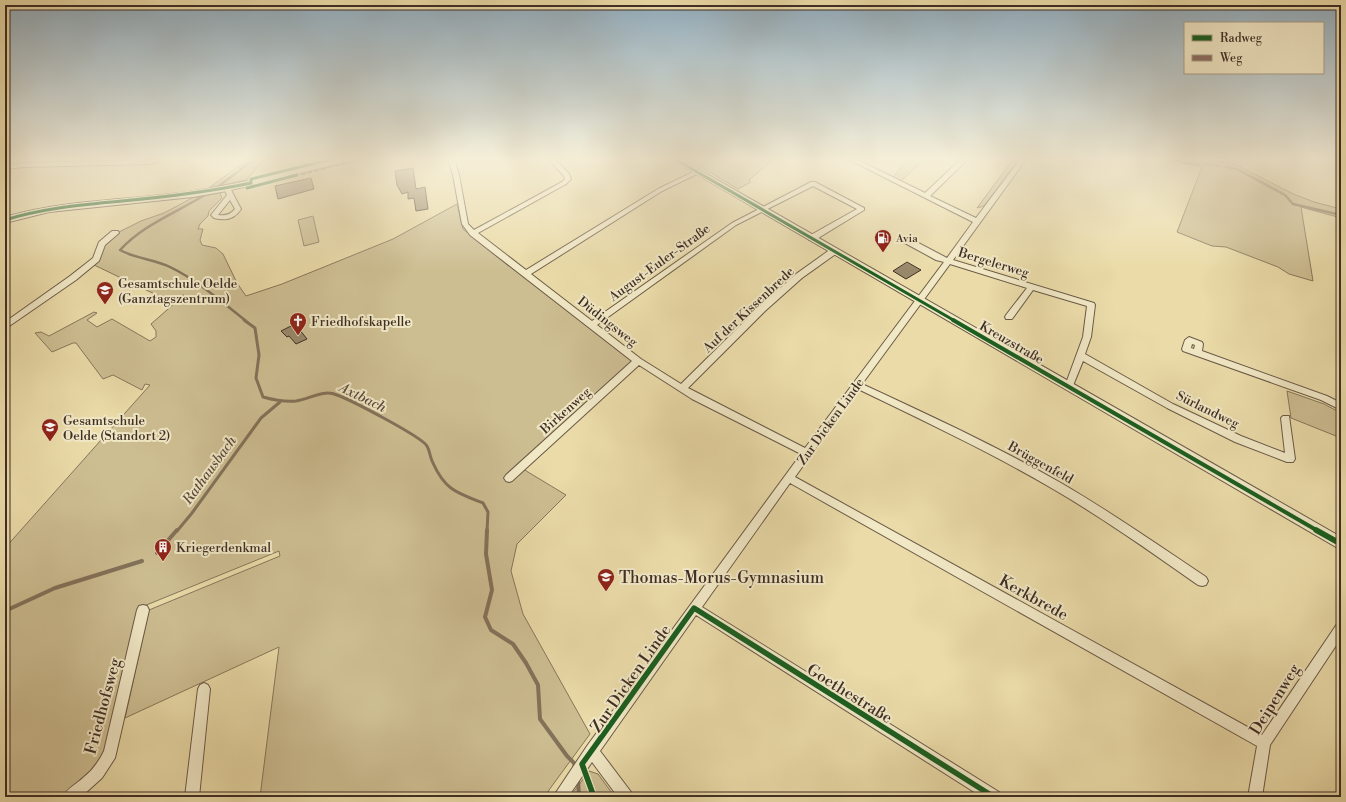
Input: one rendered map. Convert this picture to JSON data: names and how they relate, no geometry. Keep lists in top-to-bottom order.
{
  "streets": {
    "street": [
      "August-Euler-Straße",
      "Bergelerweg",
      "Auf der Kissenbrede",
      "Düdingsweg",
      "Kreuzstraße",
      "Sürlandweg",
      "Birkenweg",
      "Zur Dicken Linde",
      "Brüggenfeld",
      "Kerkbrede",
      "Goethestraße",
      "Deipenweg",
      "Friedhofsweg"
    ]
  },
  "crossings": [
    ["August-Euler-Straße", "Düdingsweg"],
    ["August-Euler-Straße", "Kreuzstraße"],
    ["Bergelerweg", "Kreuzstraße"],
    ["Bergelerweg", "Sürlandweg"],
    ["Bergelerweg", "Zur Dicken Linde"],
    ["Auf der Kissenbrede", "Düdingsweg"],
    ["Auf der Kissenbrede", "Kreuzstraße"],
    ["Düdingsweg", "Birkenweg"],
    ["Düdingsweg", "Zur Dicken Linde"],
    ["Kreuzstraße", "Zur Dicken Linde"],
    ["Zur Dicken Linde", "Brüggenfeld"],
    ["Zur Dicken Linde", "Kerkbrede"],
    ["Zur Dicken Linde", "Goethestraße"],
    ["Kerkbrede", "Deipenweg"]
  ],
  "water": ["Axtbach", "Rathausbach"],
  "places": {
    "fuel station": ["Avia"],
    "school or university": ["Gesamtschule Oelde (Ganztagszentrum)", "Gesamtschule Oelde (Standort 2)", "Thomas-Morus-Gymnasium"],
    "church": ["Friedhofskapelle"],
    "building": ["Kriegerdenkmal"]
  },
  "legend": ["Radweg", "Weg"]
}
